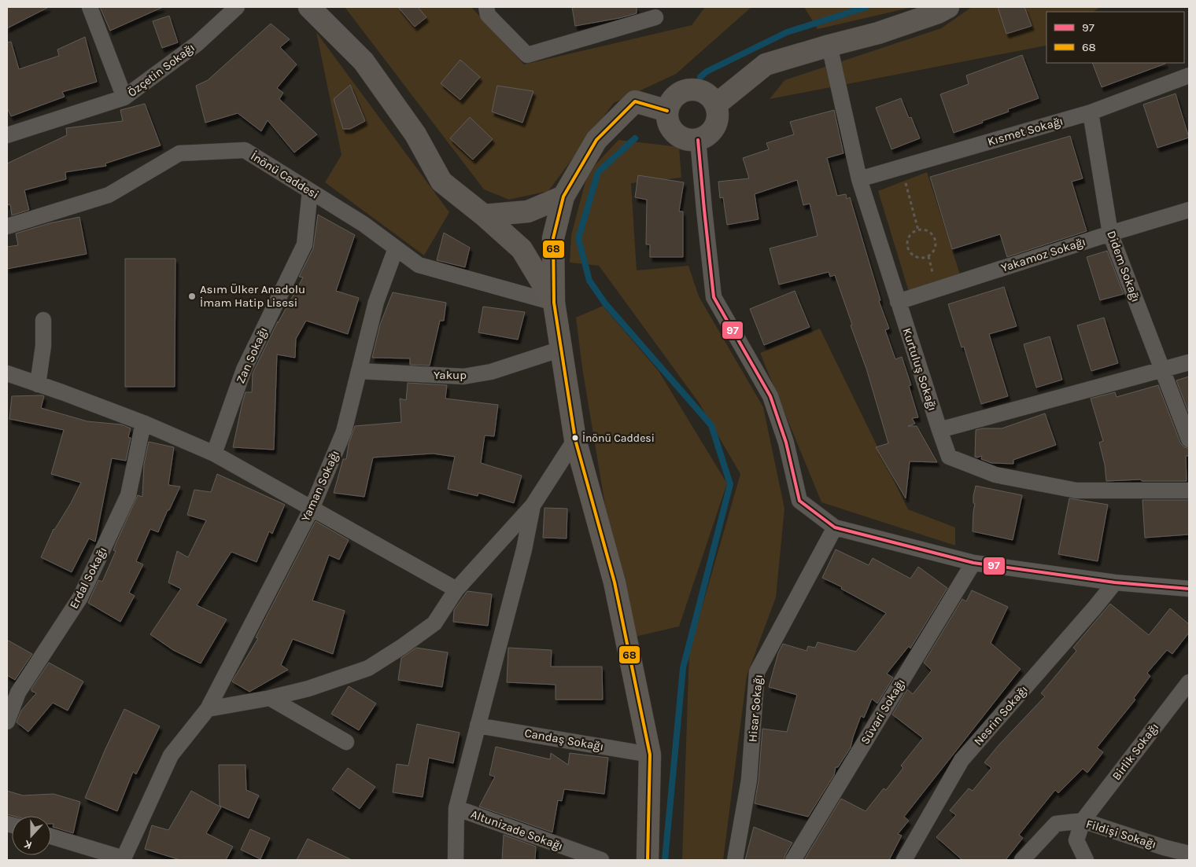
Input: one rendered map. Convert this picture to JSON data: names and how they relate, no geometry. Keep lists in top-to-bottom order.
{
  "streets": {
    "street": [
      "Özçetin Sokağı",
      "Kısmet Sokağı",
      "İnönü Caddesi",
      "Yakamoz Sokağı",
      "Didem Sokağı",
      "Zan Sokağı",
      "Kurtuluş Sokağı",
      "Yakup",
      "Yaman Sokağı",
      "Erdal Sokağı",
      "Hisar Sokağı",
      "Süvari Sokağı",
      "Nesrin Sokağı",
      "Candaş Sokağı",
      "Birlik Sokağı",
      "Altunizade Sokağı",
      "Fildişi Sokağı"
    ]
  },
  "crossings": [
    ["Kısmet Sokağı", "Didem Sokağı"],
    ["Kısmet Sokağı", "Kurtuluş Sokağı"],
    ["İnönü Caddesi", "Zan Sokağı"],
    ["İnönü Caddesi", "Yaman Sokağı"],
    ["Yakamoz Sokağı", "Didem Sokağı"],
    ["Yakamoz Sokağı", "Kurtuluş Sokağı"],
    ["Yakup", "Yaman Sokağı"],
    ["Birlik Sokağı", "Fildişi Sokağı"]
  ],
  "places": ["Asım Ülker Anadolu İmam Hatip Lisesi", "İnönü Caddesi"],
  "lines": ["transit line 68", "transit line 97"],
  "legend": ["97", "68"],
  "north": "bottom"
}
